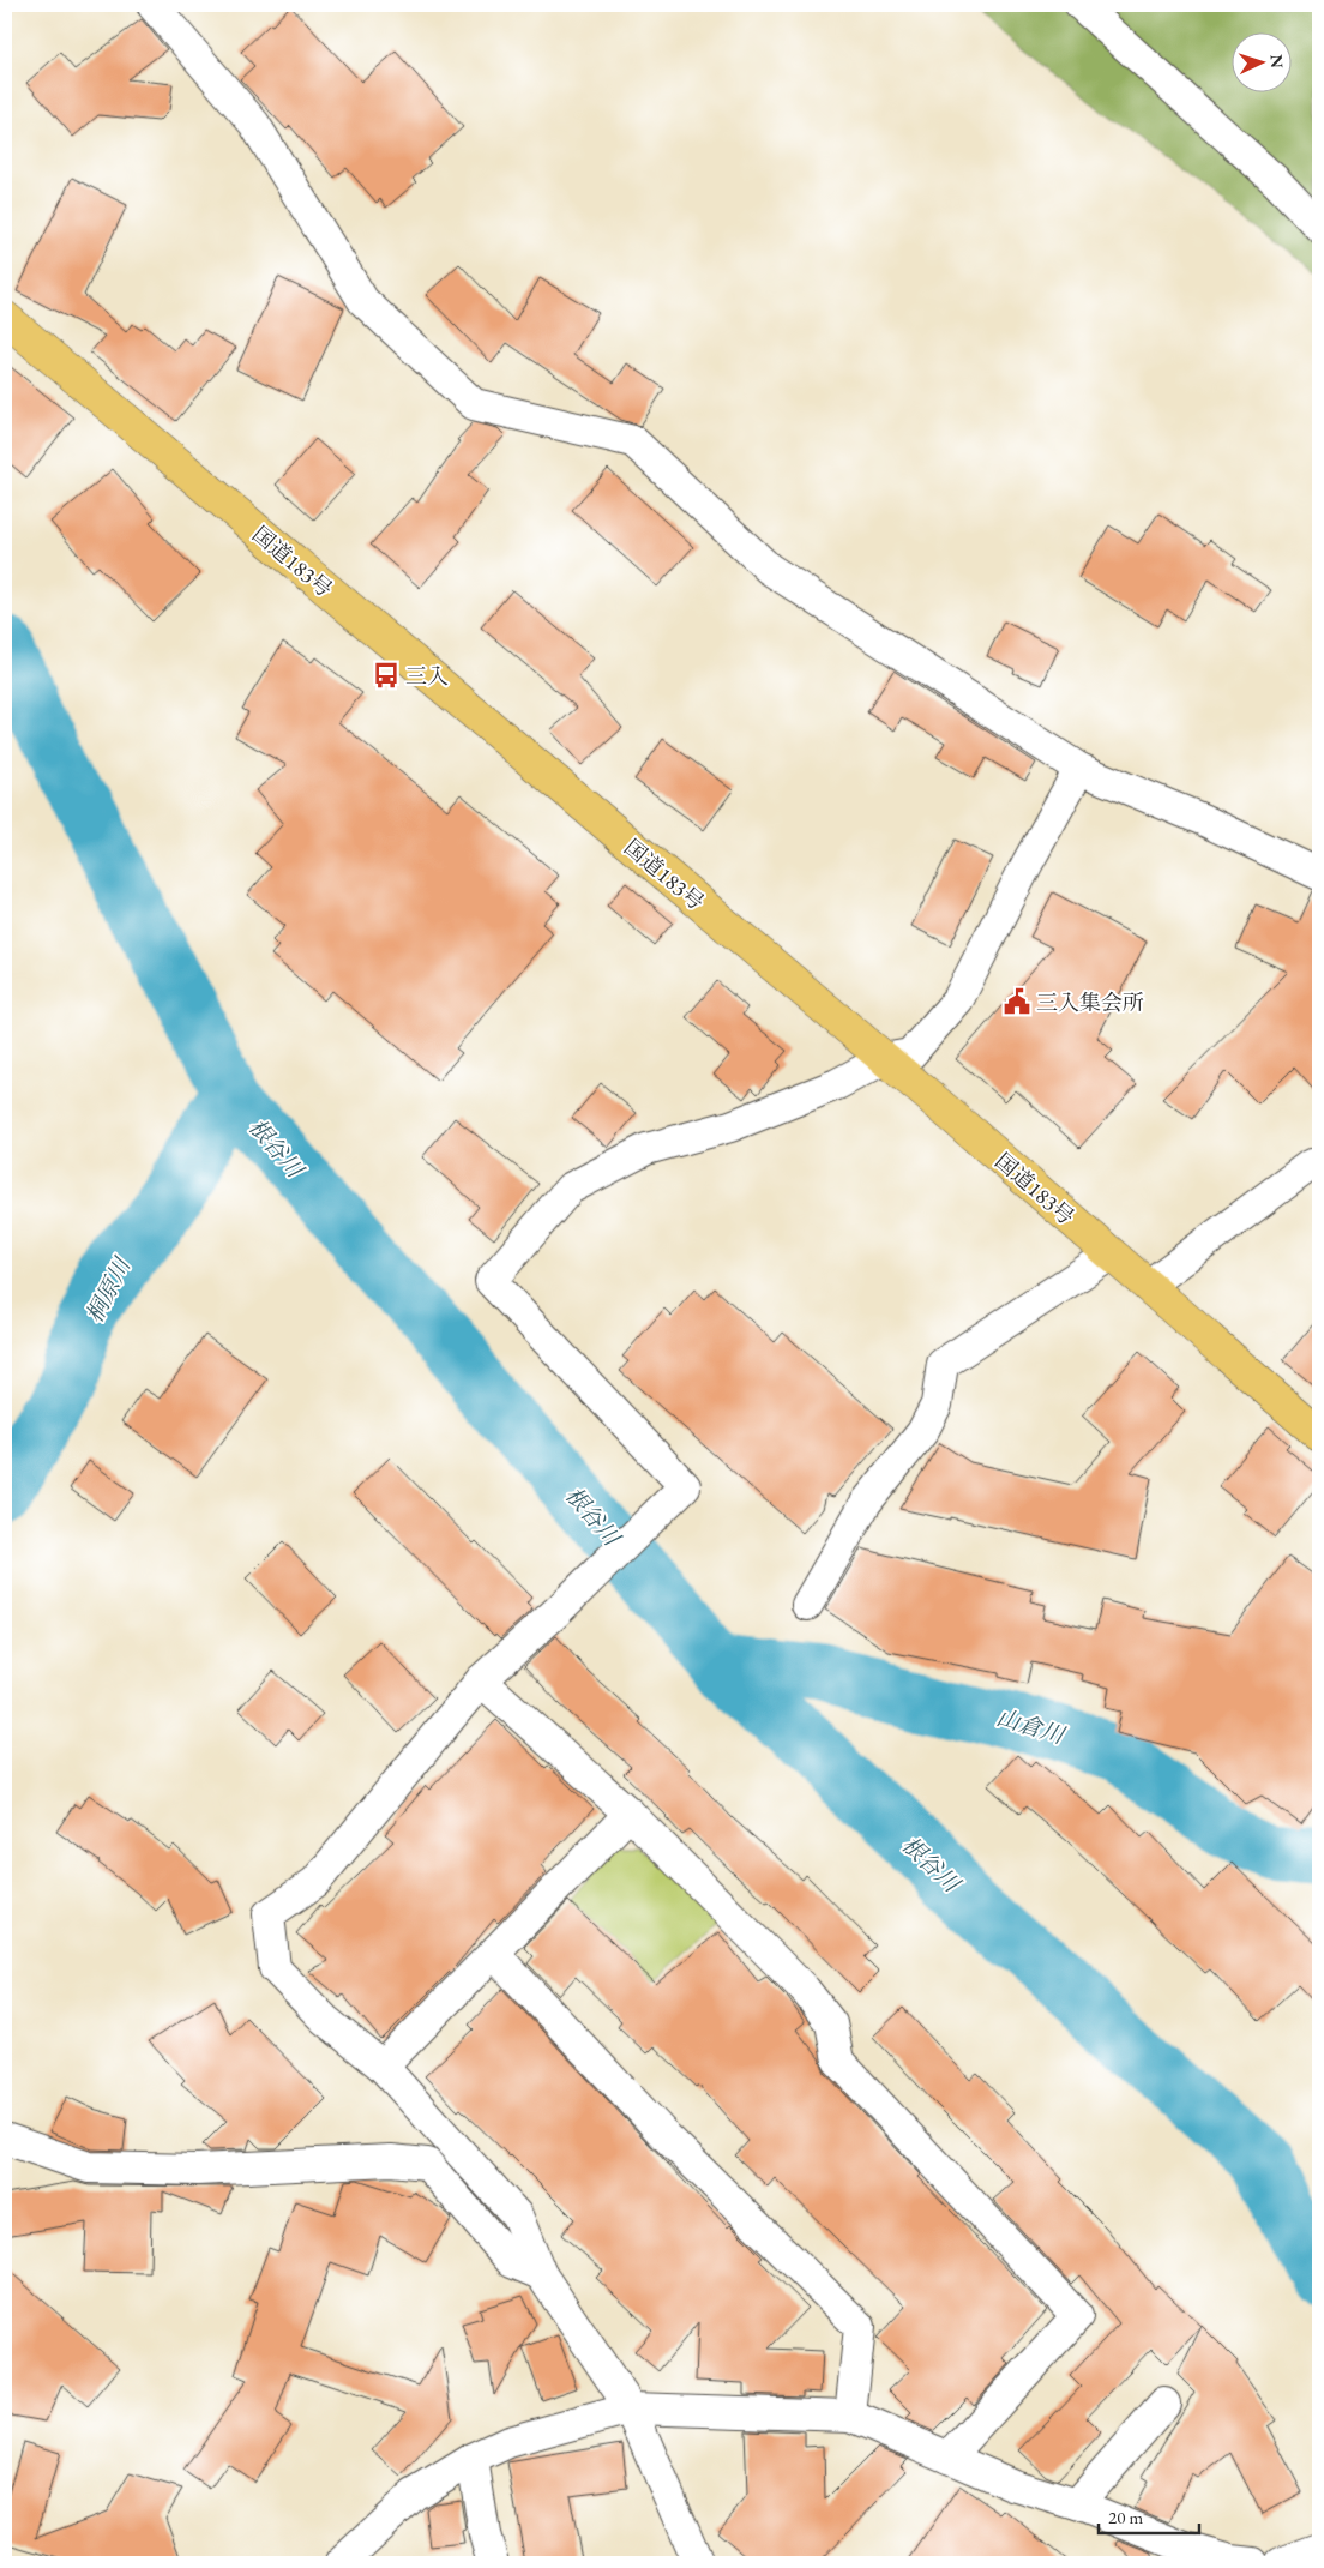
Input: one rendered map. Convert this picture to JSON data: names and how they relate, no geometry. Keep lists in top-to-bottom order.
{
  "streets": {
    "highway": ["国道183号"]
  },
  "water": ["根谷川", "桐原川", "山倉川"],
  "places": {
    "bus stop": ["三入"],
    "public building": ["三入集会所"]
  },
  "scale_bar": "20 m",
  "north": "right"
}
